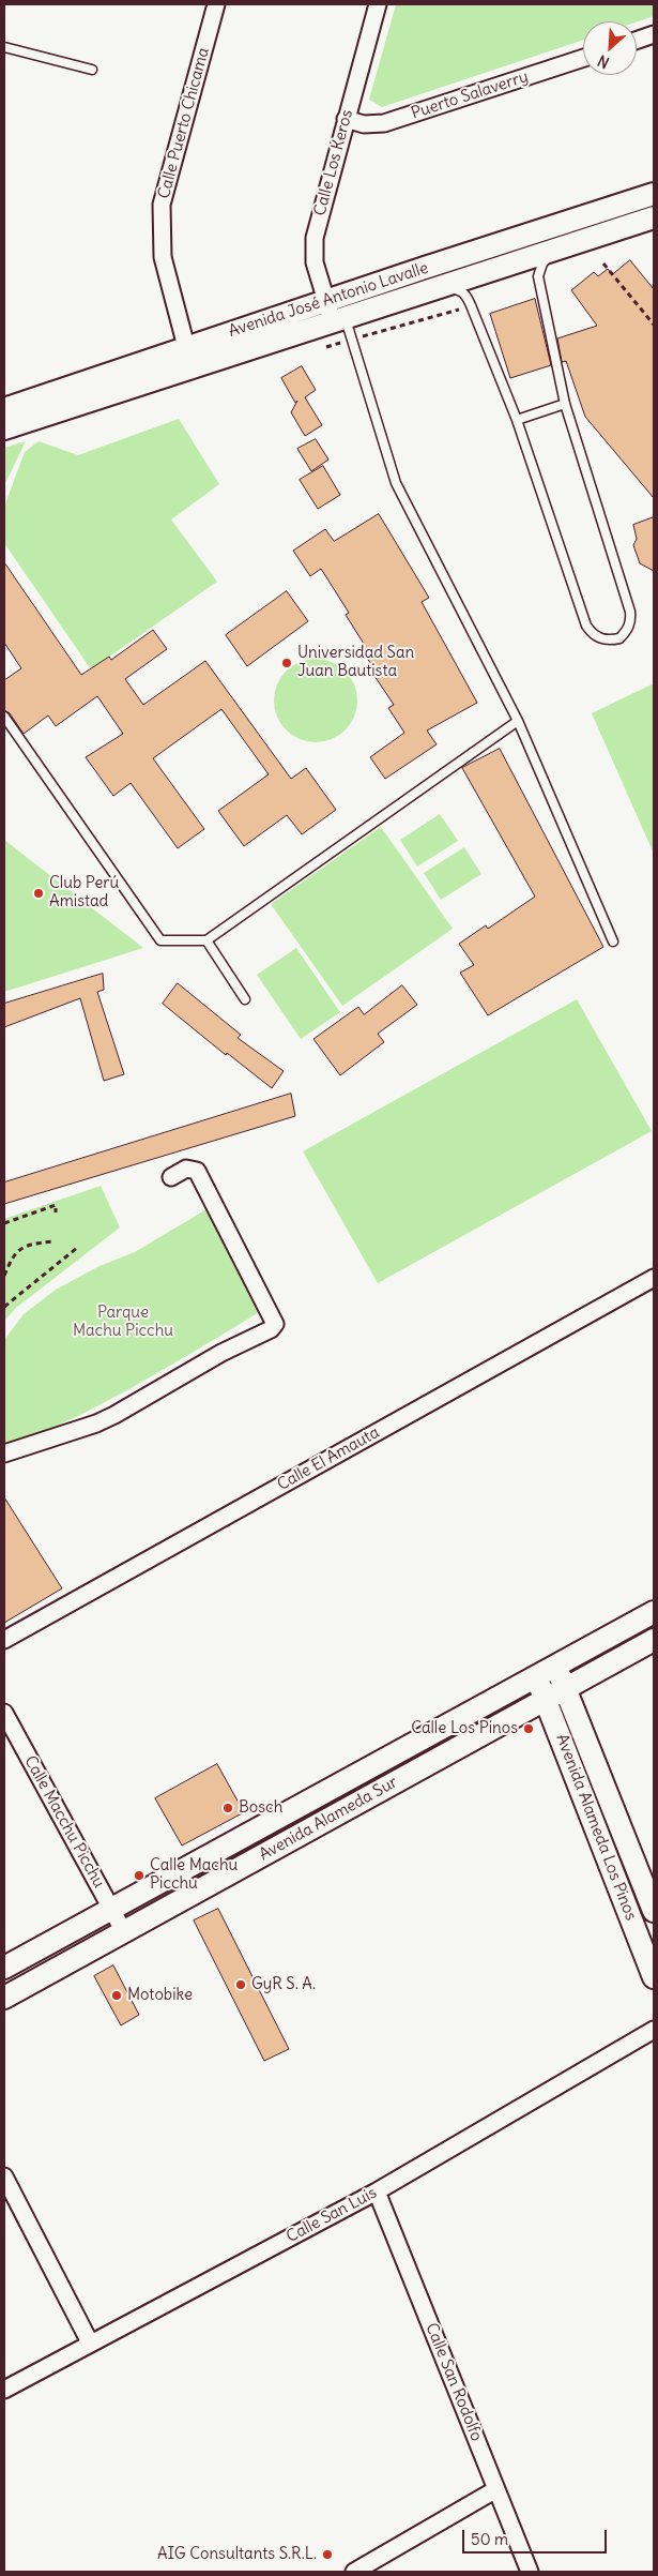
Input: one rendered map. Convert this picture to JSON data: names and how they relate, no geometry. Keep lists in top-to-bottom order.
{
  "streets": {
    "main road": ["Avenida José Antonio Lavalle", "Avenida Alameda Sur", "Avenida Alameda Los Pinos"],
    "street": [
      "Puerto Salaverry",
      "Calle Puerto Chicama",
      "Calle Los Keros",
      "Calle El Amauta",
      "Calle Macchu Picchu",
      "Calle San Luis",
      "Calle San Rodolfo"
    ]
  },
  "crossings": [
    ["Puerto Salaverry", "Calle Los Keros"],
    ["Calle Puerto Chicama", "Avenida José Antonio Lavalle"],
    ["Calle Los Keros", "Avenida José Antonio Lavalle"],
    ["Avenida Alameda Sur", "Calle Macchu Picchu"],
    ["Avenida Alameda Sur", "Avenida Alameda Los Pinos"],
    ["Calle San Luis", "Calle San Rodolfo"]
  ],
  "parks": ["Parque Machu Picchu"],
  "places": [
    "Universidad San Juan Bautista",
    "Club Perú Amistad",
    "Calle Los Pinos",
    "Bosch",
    "Calle Machu Picchu",
    "GyR S. A.",
    "Motobike",
    "AIG Consultants S.R.L."
  ],
  "scale_bar": "50 m",
  "north": "bottom left"
}
